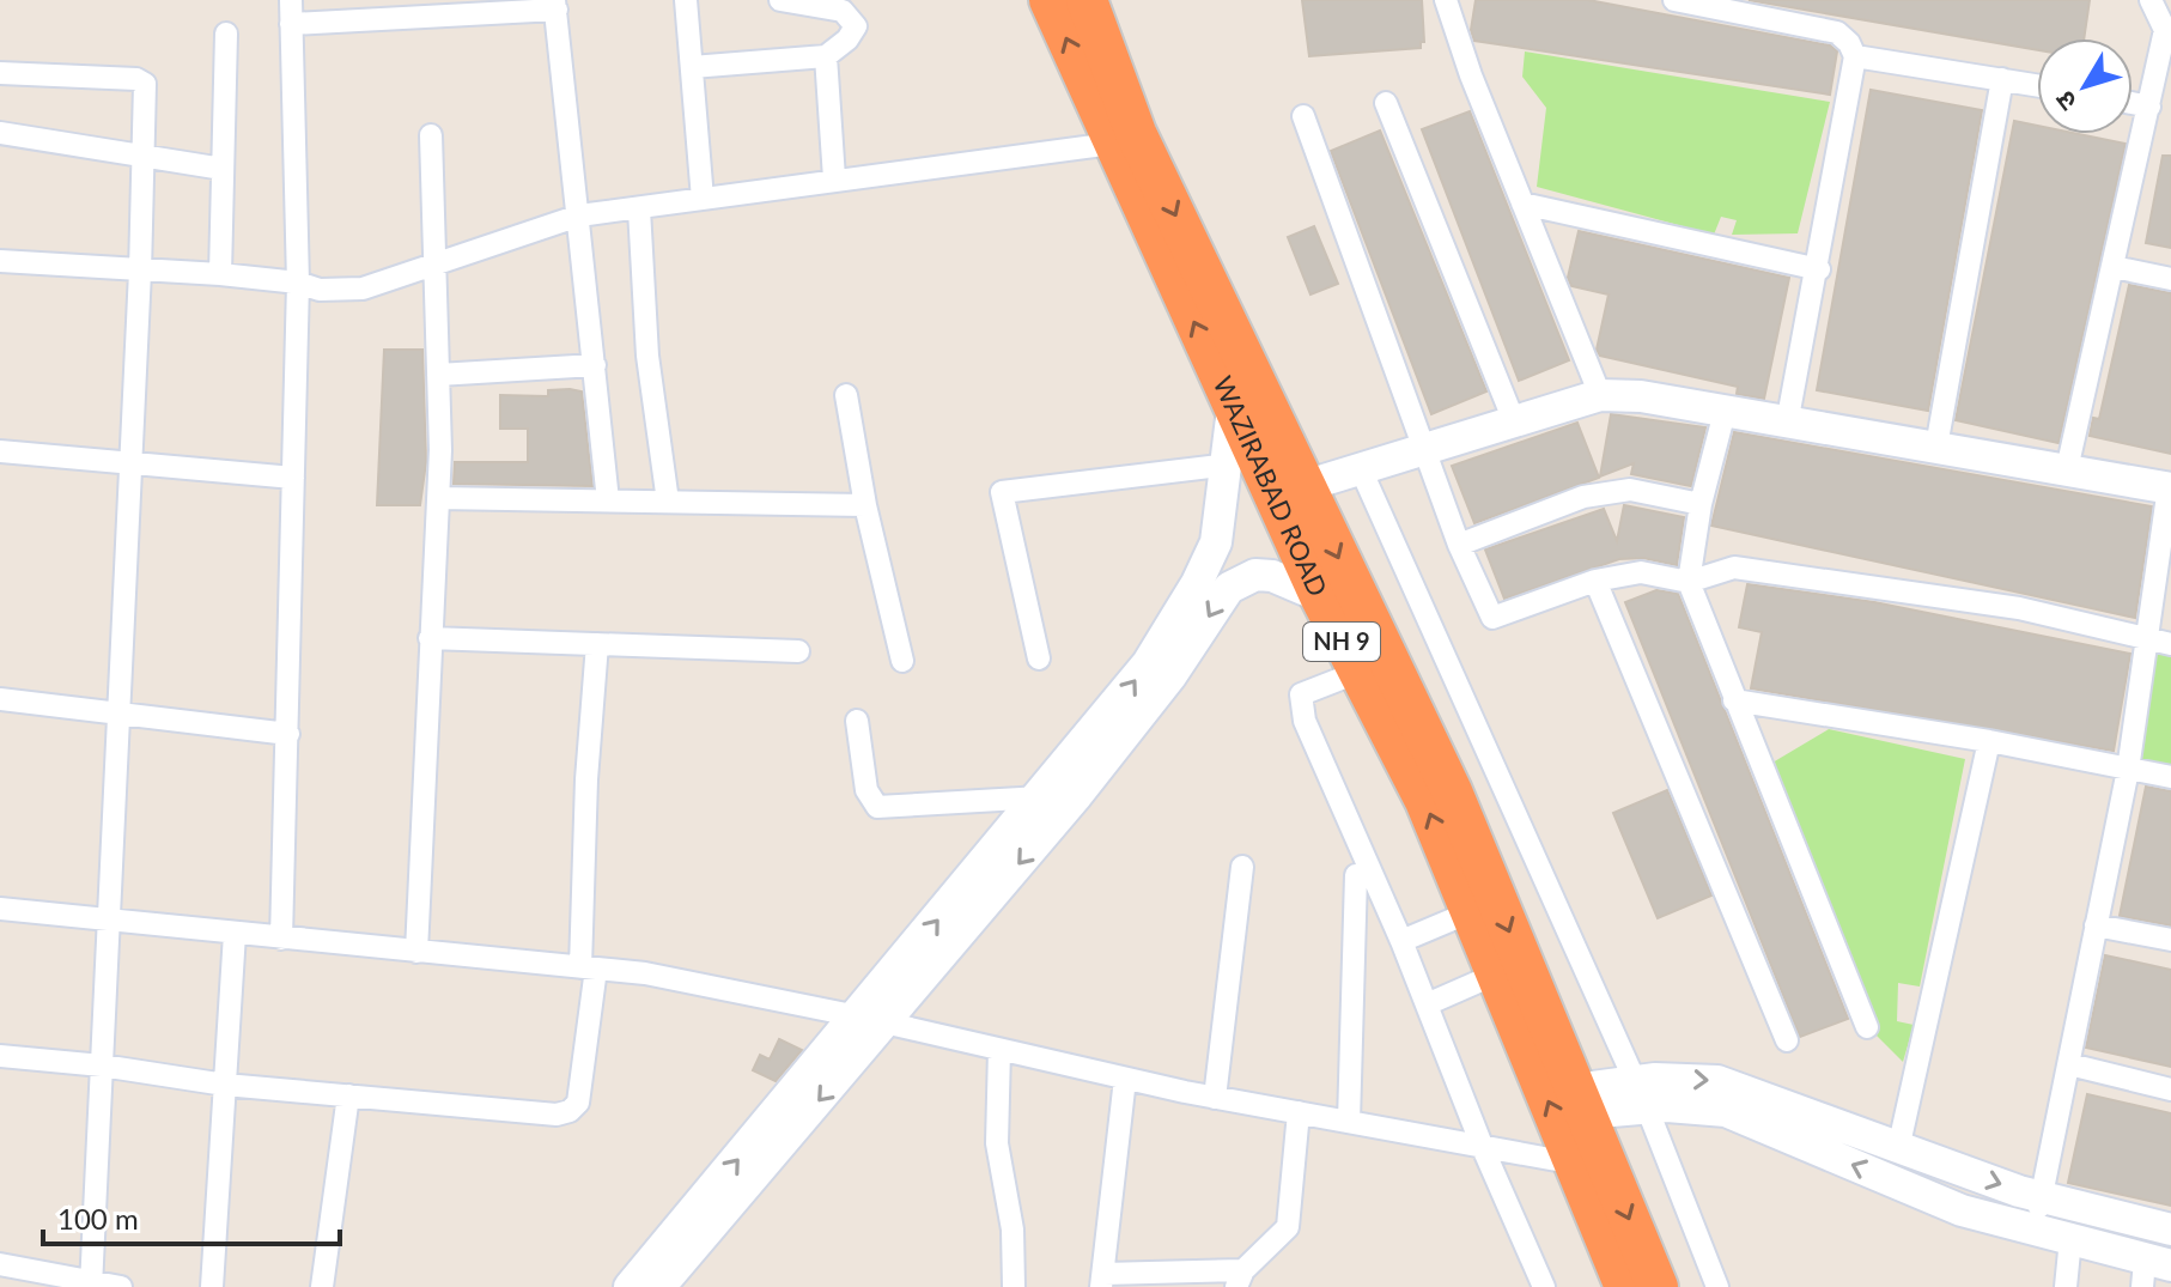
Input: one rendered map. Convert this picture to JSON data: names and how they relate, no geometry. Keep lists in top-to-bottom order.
{
  "streets": {
    "highway": ["WAZIRABAD ROAD", "NH 9"]
  },
  "scale_bar": "100 m",
  "north": "bottom left"
}
